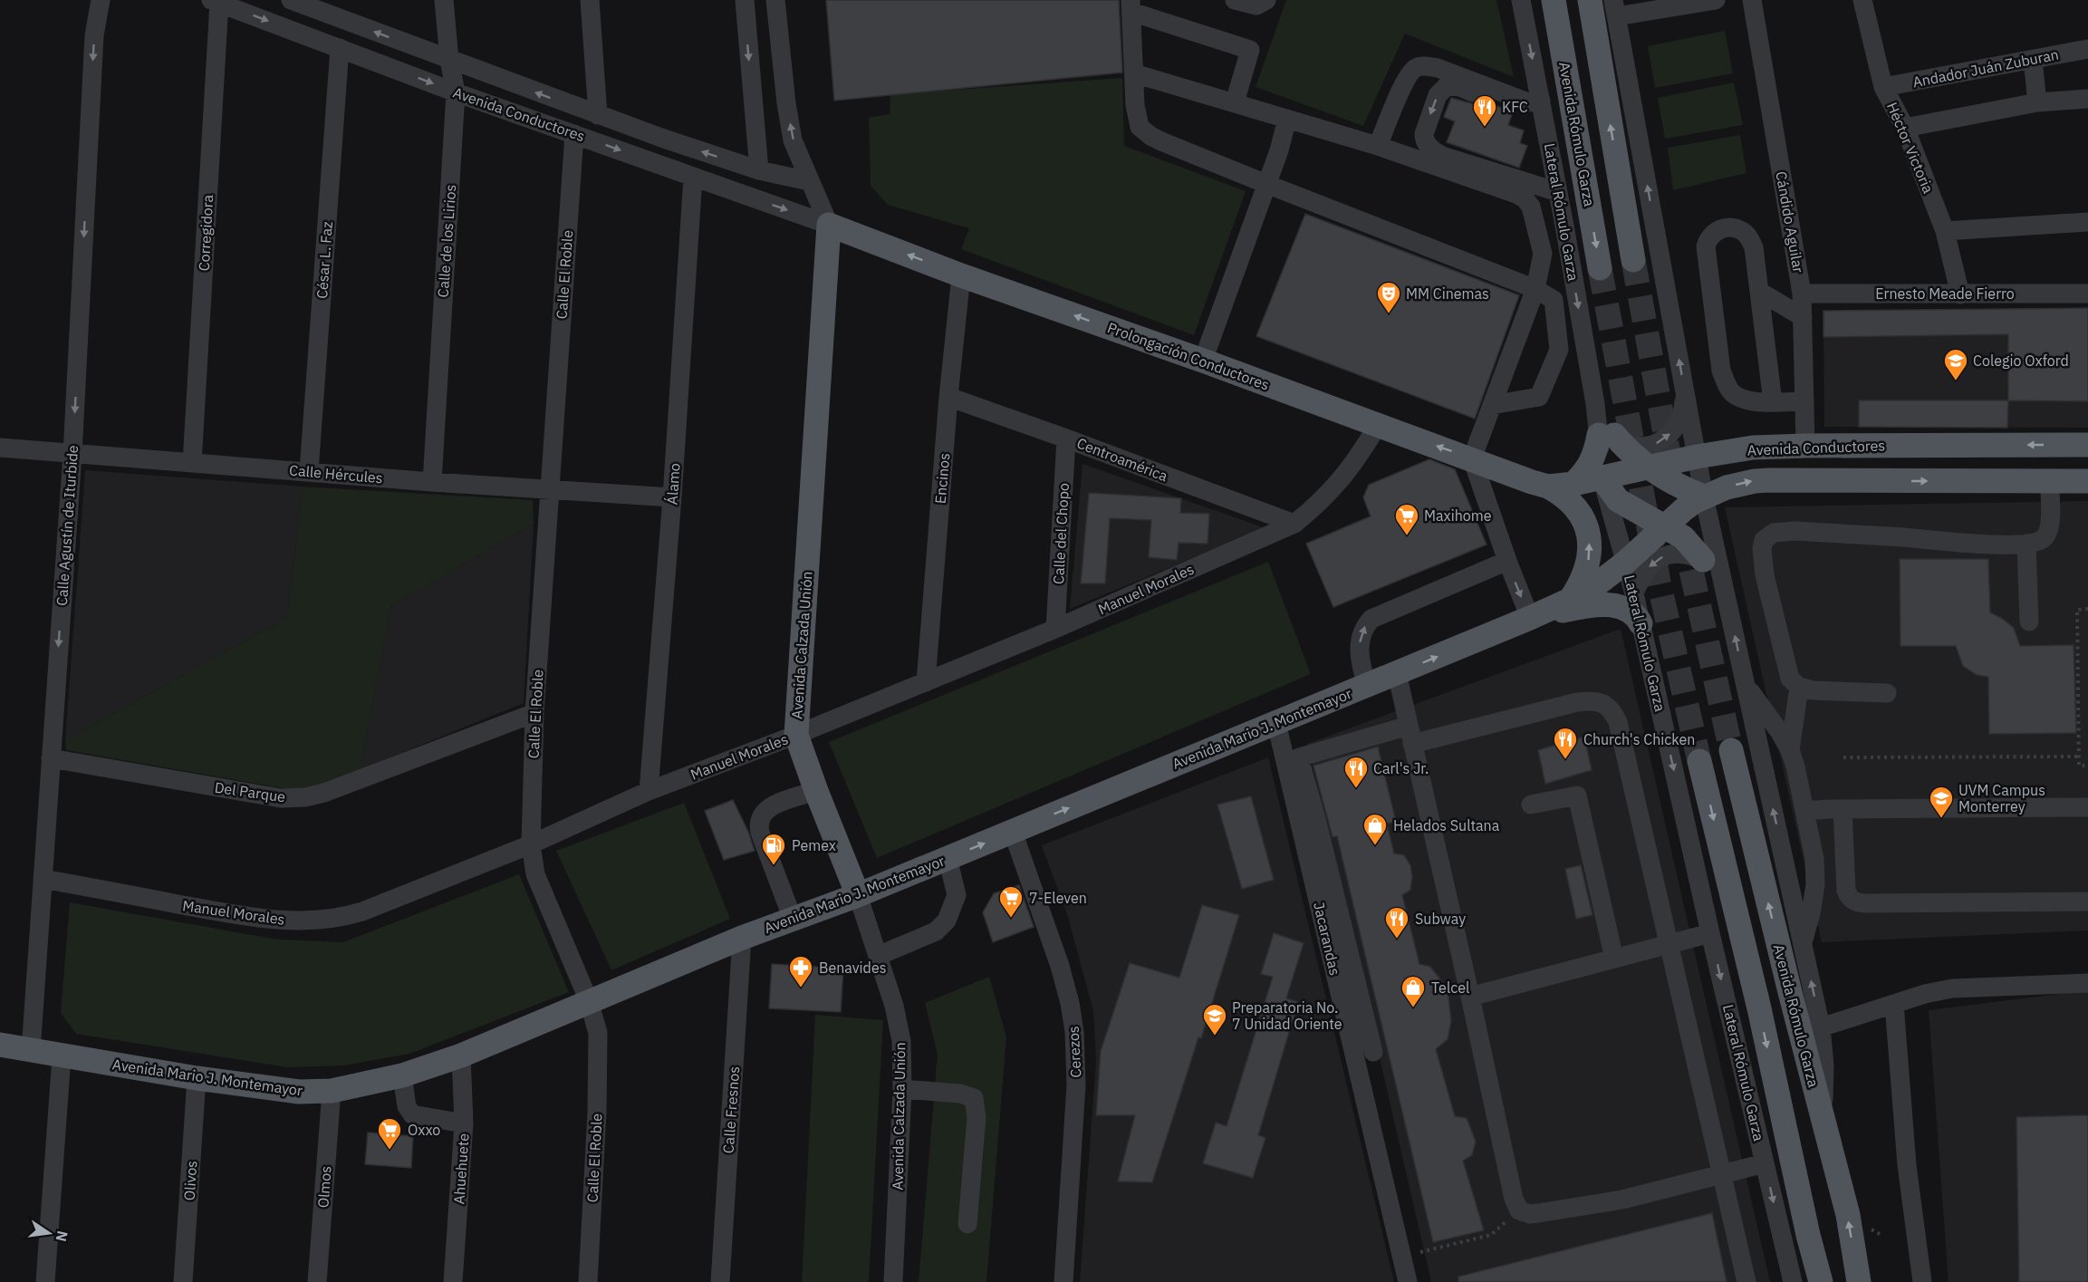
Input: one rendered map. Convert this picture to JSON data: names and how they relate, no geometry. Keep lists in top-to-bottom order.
{
  "streets": {
    "main road": [
      "Avenida Conductores",
      "Avenida Rómulo Garza",
      "Prolongación Conductores",
      "Avenida Calzada Unión",
      "Avenida Mario J. Montemayor"
    ],
    "street": [
      "Andador Juán Zuburan",
      "Héctor Victoria",
      "Lateral Rómulo Garza",
      "Cándido Aguilar",
      "Corregidora",
      "Calle de los Lirios",
      "César L. Faz",
      "Calle El Roble",
      "Ernesto Meade Fierro",
      "Centroamérica",
      "Calle Hércules",
      "Encinos",
      "Álamo",
      "Calle Agustín de Iturbide",
      "Calle del Chopo",
      "Manuel Morales",
      "Del Parque",
      "Jacarandas",
      "Cerezos",
      "Calle Fresnos",
      "Ahuehuete",
      "Olivos",
      "Olmos"
    ]
  },
  "crossings": [
    ["Andador Juán Zuburan", "Héctor Victoria"],
    ["Avenida Conductores", "Lateral Rómulo Garza"],
    ["Avenida Conductores", "Cándido Aguilar"],
    ["Avenida Conductores", "Corregidora"],
    ["Avenida Conductores", "Calle de los Lirios"],
    ["Avenida Conductores", "César L. Faz"],
    ["Avenida Conductores", "Calle El Roble"],
    ["Avenida Conductores", "Prolongación Conductores"],
    ["Avenida Conductores", "Álamo"],
    ["Avenida Conductores", "Avenida Calzada Unión"],
    ["Avenida Conductores", "Avenida Mario J. Montemayor"],
    ["Héctor Victoria", "Ernesto Meade Fierro"],
    ["Lateral Rómulo Garza", "Avenida Mario J. Montemayor"],
    ["Cándido Aguilar", "Ernesto Meade Fierro"],
    ["Corregidora", "Calle Hércules"],
    ["Calle de los Lirios", "Calle Hércules"],
    ["César L. Faz", "Calle Hércules"],
    ["Calle El Roble", "Calle Hércules"],
    ["Calle El Roble", "Manuel Morales"],
    ["Calle El Roble", "Avenida Mario J. Montemayor"],
    ["Calle El Roble", "Del Parque"],
    ["Prolongación Conductores", "Encinos"],
    ["Prolongación Conductores", "Manuel Morales"],
    ["Prolongación Conductores", "Avenida Calzada Unión"],
    ["Centroamérica", "Encinos"],
    ["Centroamérica", "Calle del Chopo"],
    ["Centroamérica", "Manuel Morales"],
    ["Calle Hércules", "Álamo"],
    ["Calle Hércules", "Calle Agustín de Iturbide"],
    ["Encinos", "Manuel Morales"],
    ["Álamo", "Manuel Morales"],
    ["Calle Agustín de Iturbide", "Manuel Morales"],
    ["Calle Agustín de Iturbide", "Avenida Mario J. Montemayor"],
    ["Calle Agustín de Iturbide", "Del Parque"],
    ["Calle del Chopo", "Manuel Morales"],
    ["Manuel Morales", "Avenida Calzada Unión"],
    ["Avenida Calzada Unión", "Avenida Mario J. Montemayor"],
    ["Avenida Mario J. Montemayor", "Jacarandas"],
    ["Avenida Mario J. Montemayor", "Cerezos"],
    ["Avenida Mario J. Montemayor", "Calle Fresnos"],
    ["Avenida Mario J. Montemayor", "Ahuehuete"],
    ["Avenida Mario J. Montemayor", "Olivos"],
    ["Avenida Mario J. Montemayor", "Olmos"]
  ],
  "one_way": ["Prolongación Conductores", "Calle Agustín de Iturbide"],
  "places": {
    "restaurant": [
      "KFC",
      "Church's Chicken",
      "Carl's Jr.",
      "Subway"
    ],
    "theatre": ["MM Cinemas"],
    "school or university": ["Colegio Oxford", "UVM Campus Monterrey", "Preparatoria No. 7 Unidad Oriente"],
    "supermarket": ["Maxihome", "7-Eleven", "Oxxo"],
    "shop": ["Helados Sultana", "Telcel"],
    "fuel station": ["Pemex"],
    "pharmacy": ["Benavides"]
  },
  "north": "right"
}
